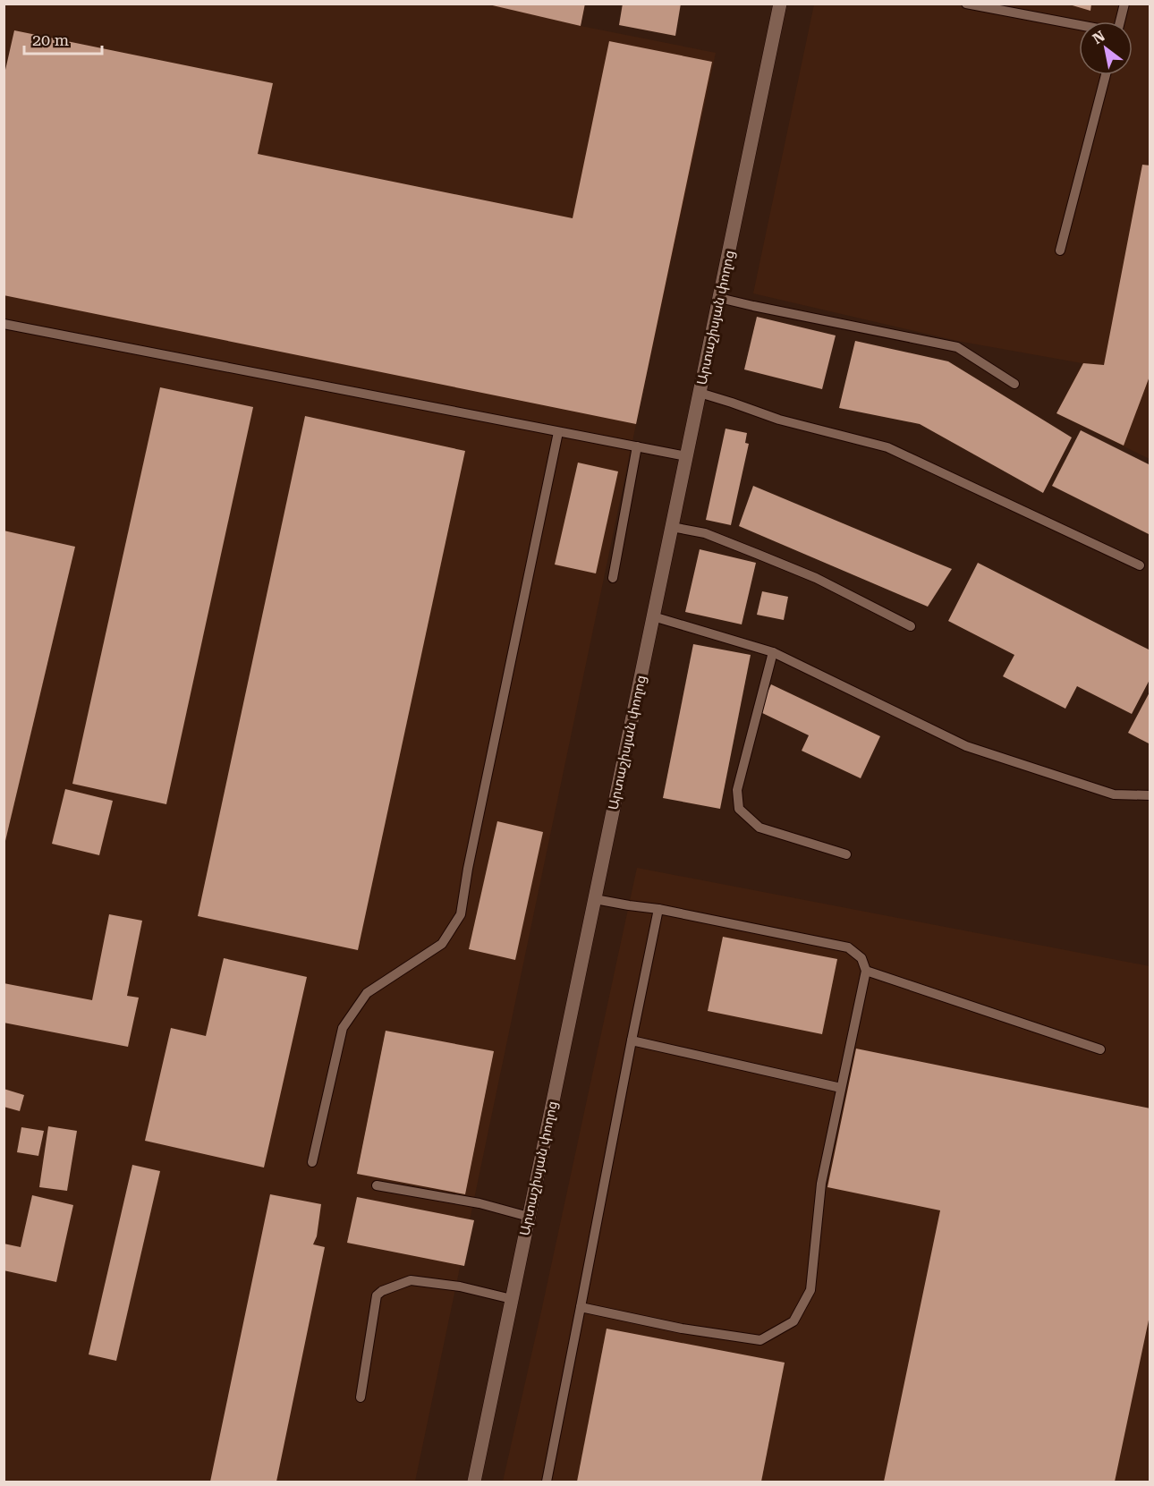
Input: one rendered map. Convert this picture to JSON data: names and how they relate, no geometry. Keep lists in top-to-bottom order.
{
  "streets": {
    "street": ["Արտաշիսյան փողոց"]
  },
  "scale_bar": "20 m",
  "north": "top left"
}
